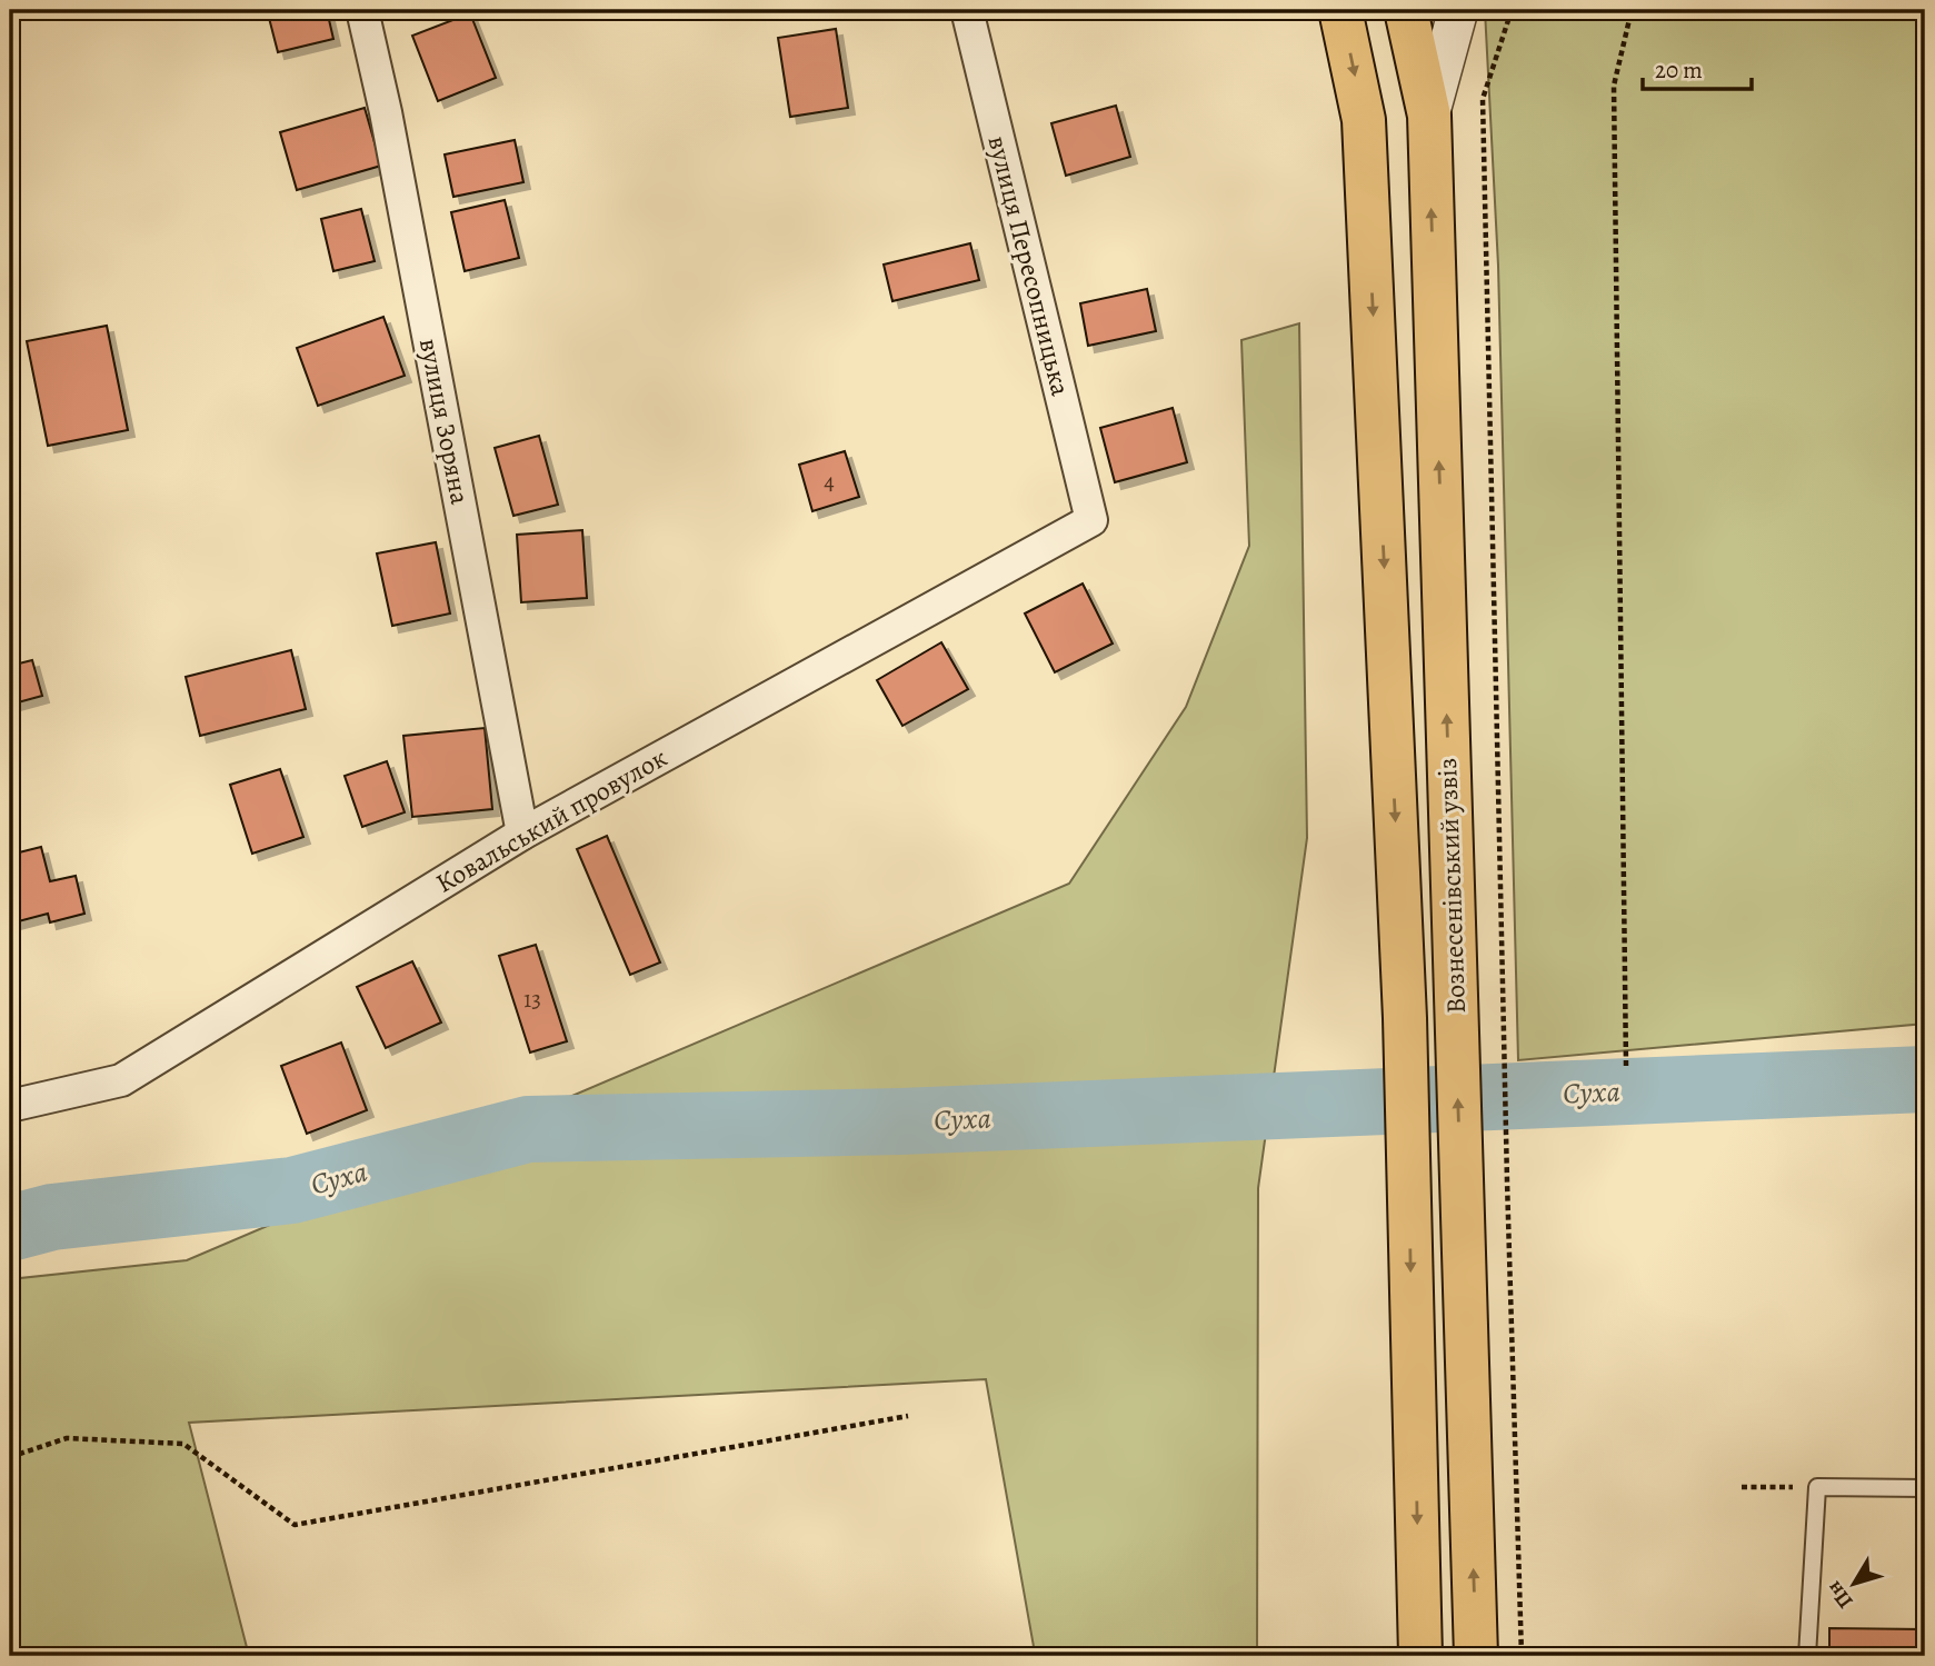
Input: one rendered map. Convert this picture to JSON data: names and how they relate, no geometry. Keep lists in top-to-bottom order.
{
  "streets": {
    "main road": ["Вознесенівський узвіз"],
    "street": ["вулиця Пересопницька", "вулиця Зоряна", "Ковальський провулок"]
  },
  "crossings": [
    ["вулиця Пересопницька", "Ковальський провулок"],
    ["вулиця Зоряна", "Ковальський провулок"]
  ],
  "water": ["Суха"],
  "house_numbers": ["4", "13"],
  "scale_bar": "20 m",
  "north": "bottom left"
}
